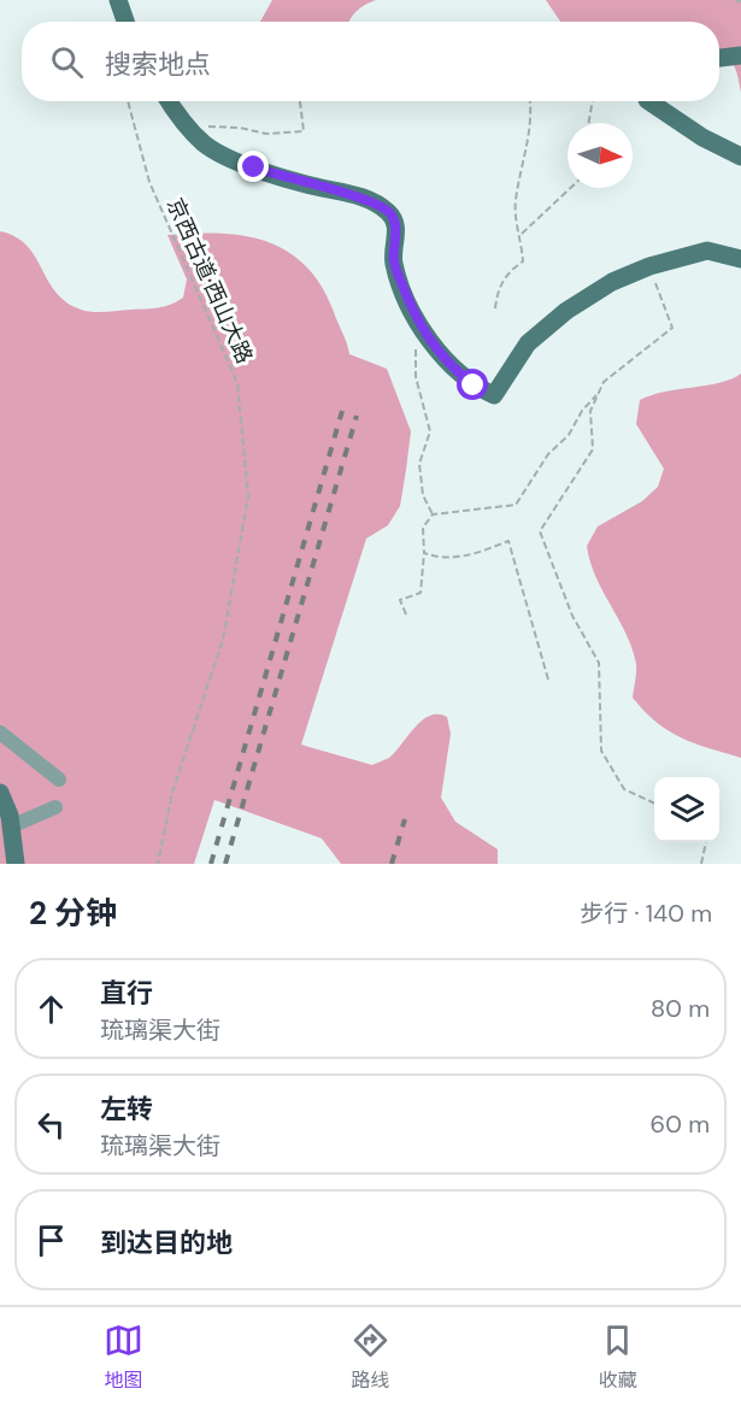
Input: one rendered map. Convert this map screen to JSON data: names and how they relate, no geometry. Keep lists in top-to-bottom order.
{
  "streets": {
    "path": ["京西古道·西山大路"]
  },
  "north": "right",
  "page": {
    "search": "搜索地点",
    "heading": ["2 分钟", "步行 · 140 m"],
    "list": [
      ["直行", "琉璃渠大街", "80 m"],
      ["左转", "琉璃渠大街", "60 m"],
      "到达目的地"
    ],
    "nav": ["地图", "路线", "收藏"]
  }
}
